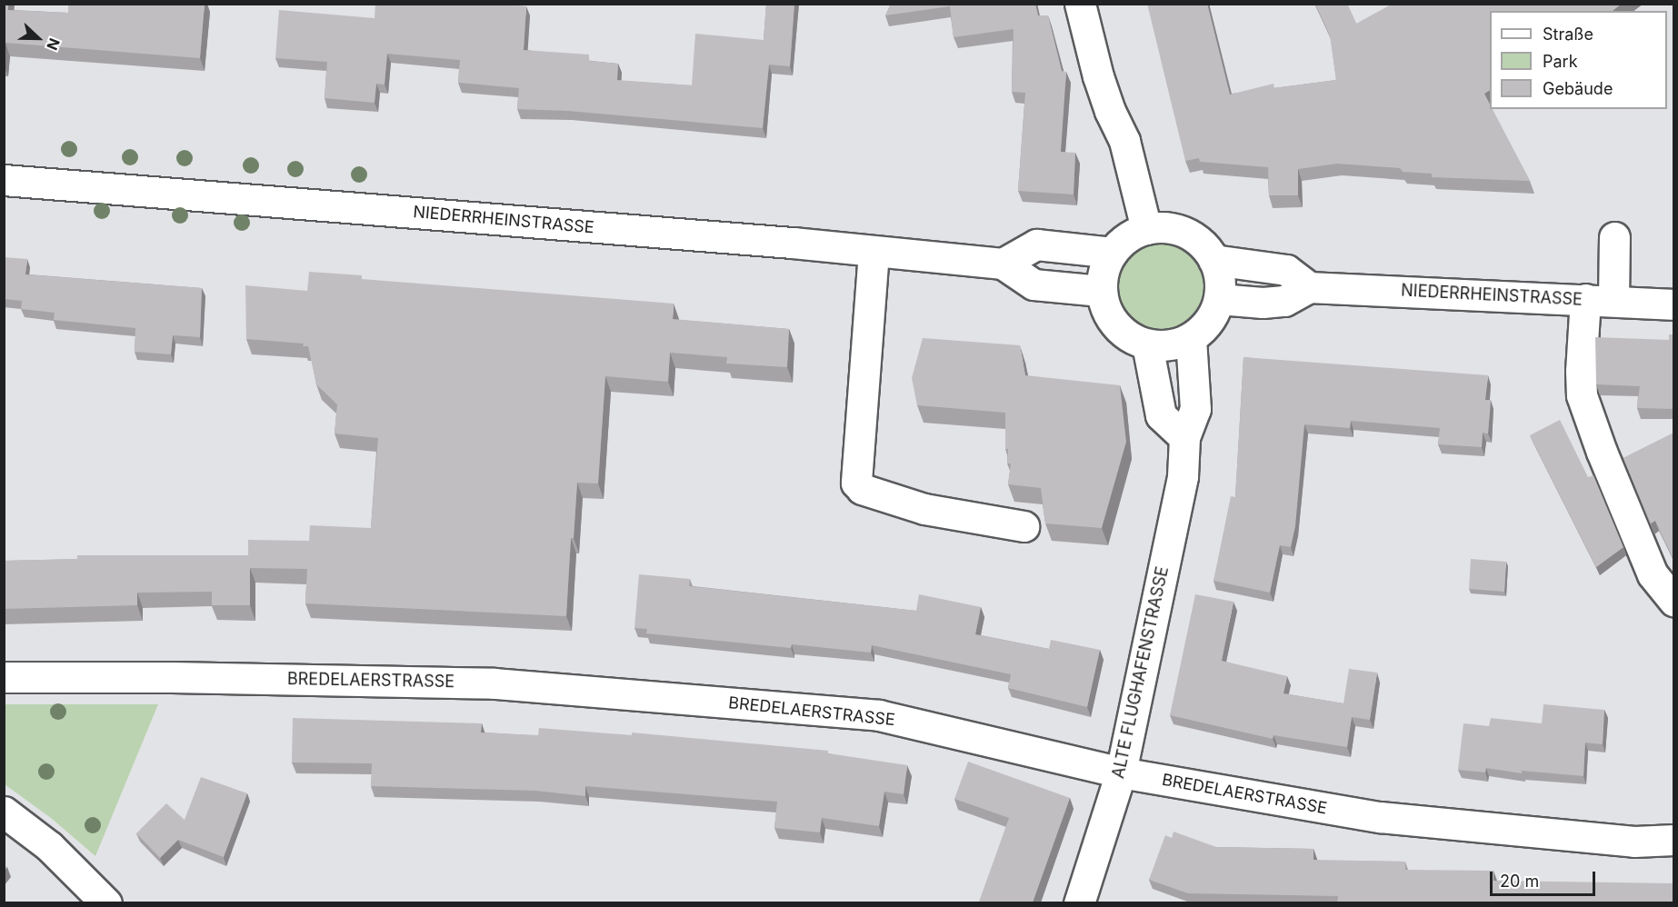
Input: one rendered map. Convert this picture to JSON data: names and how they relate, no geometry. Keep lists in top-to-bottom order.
{
  "streets": {
    "street": ["NIEDERRHEINSTRASSE", "ALTE FLUGHAFENSTRASSE", "BREDELAERSTRASSE"]
  },
  "crossings": [
    ["NIEDERRHEINSTRASSE", "ALTE FLUGHAFENSTRASSE"],
    ["ALTE FLUGHAFENSTRASSE", "BREDELAERSTRASSE"]
  ],
  "legend": ["Straße", "Park", "Gebäude"],
  "scale_bar": "20 m",
  "north": "right"
}
